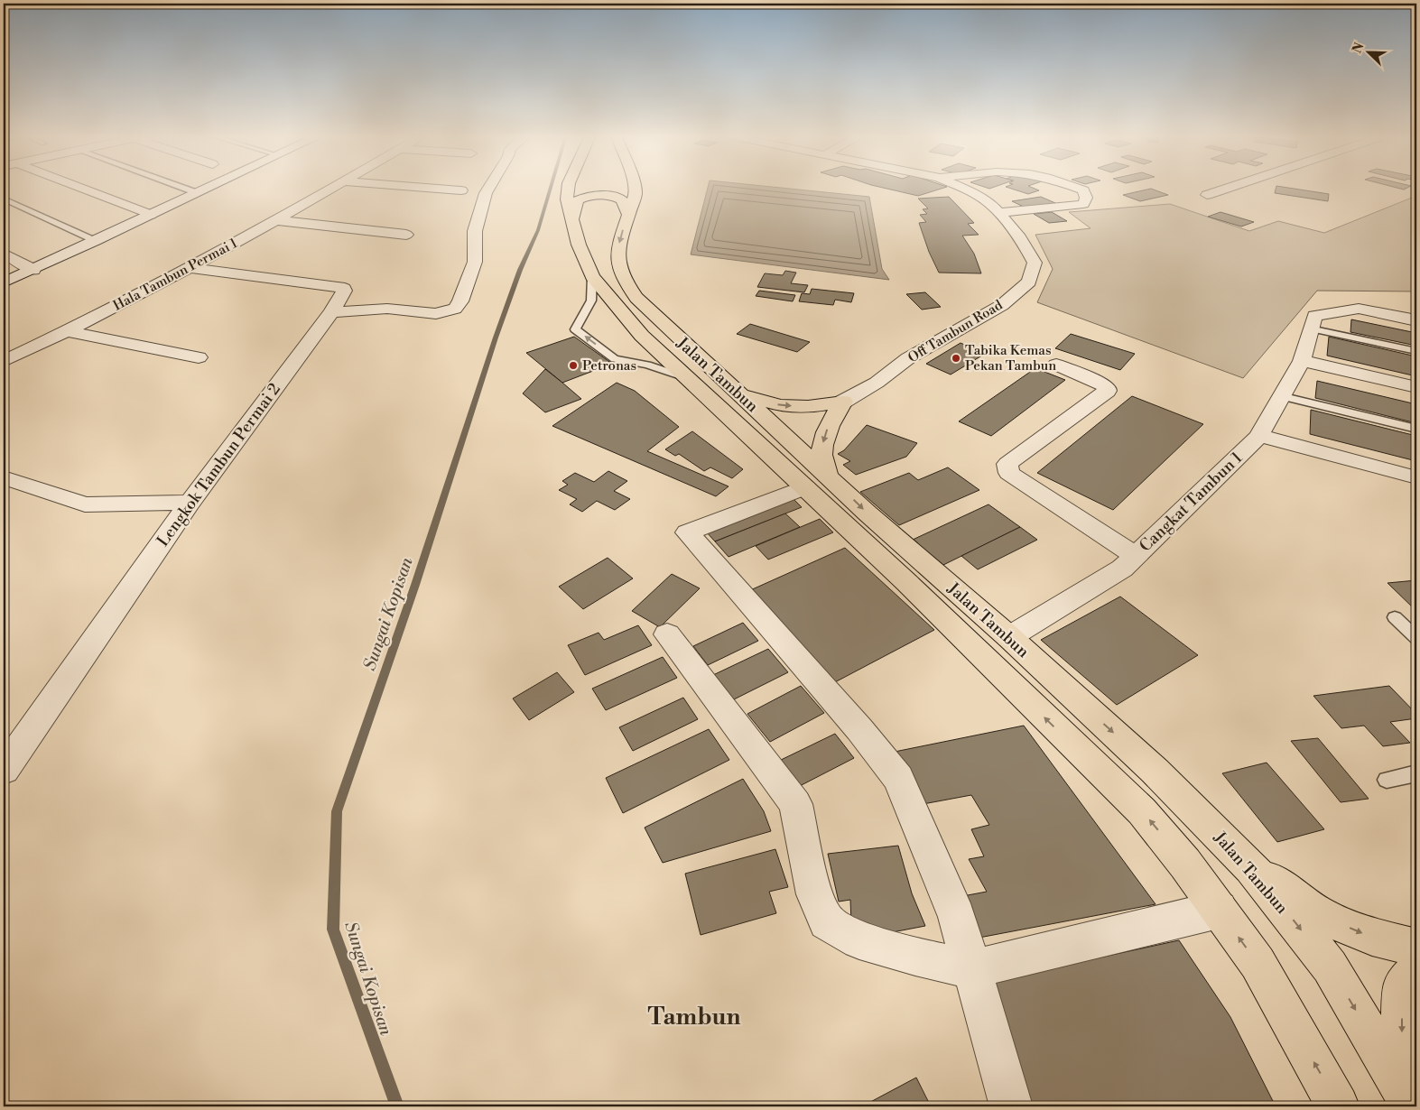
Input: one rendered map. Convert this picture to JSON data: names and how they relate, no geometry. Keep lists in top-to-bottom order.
{
  "streets": {
    "main road": ["Jalan Tambun"],
    "street": [
      "Hala Tambun Permai 1",
      "Off Tambun Road",
      "Lengkok Tambun Permai 2",
      "Cangkat Tambun 1"
    ]
  },
  "crossings": [
    ["Hala Tambun Permai 1", "Lengkok Tambun Permai 2"],
    ["Jalan Tambun", "Cangkat Tambun 1"]
  ],
  "districts": ["Tambun"],
  "water": ["Sungai Kopisan"],
  "places": ["Tabika Kemas Pekan Tambun", "Petronas"],
  "north": "top left"
}
